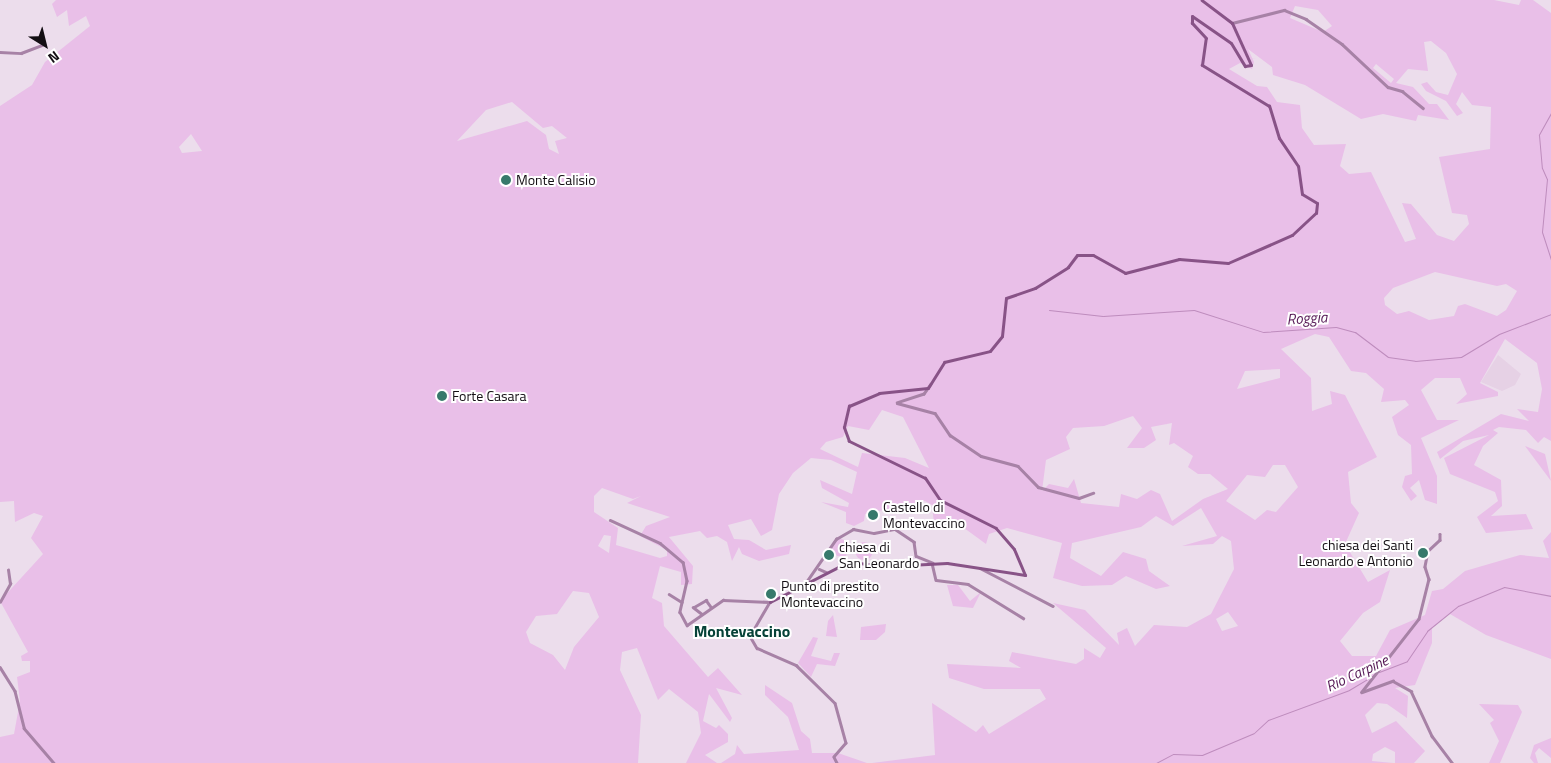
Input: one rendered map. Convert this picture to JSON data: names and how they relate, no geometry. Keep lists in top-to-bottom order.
{
  "districts": ["Montevaccino"],
  "water": ["Roggia", "Rio Carpine"],
  "places": [
    "Monte Calisio",
    "Forte Casara",
    "Castello di Montevaccino",
    "chiesa dei Santi Leonardo e Antonio",
    "chiesa di San Leonardo",
    "Punto di prestito Montevaccino"
  ],
  "north": "bottom right"
}
